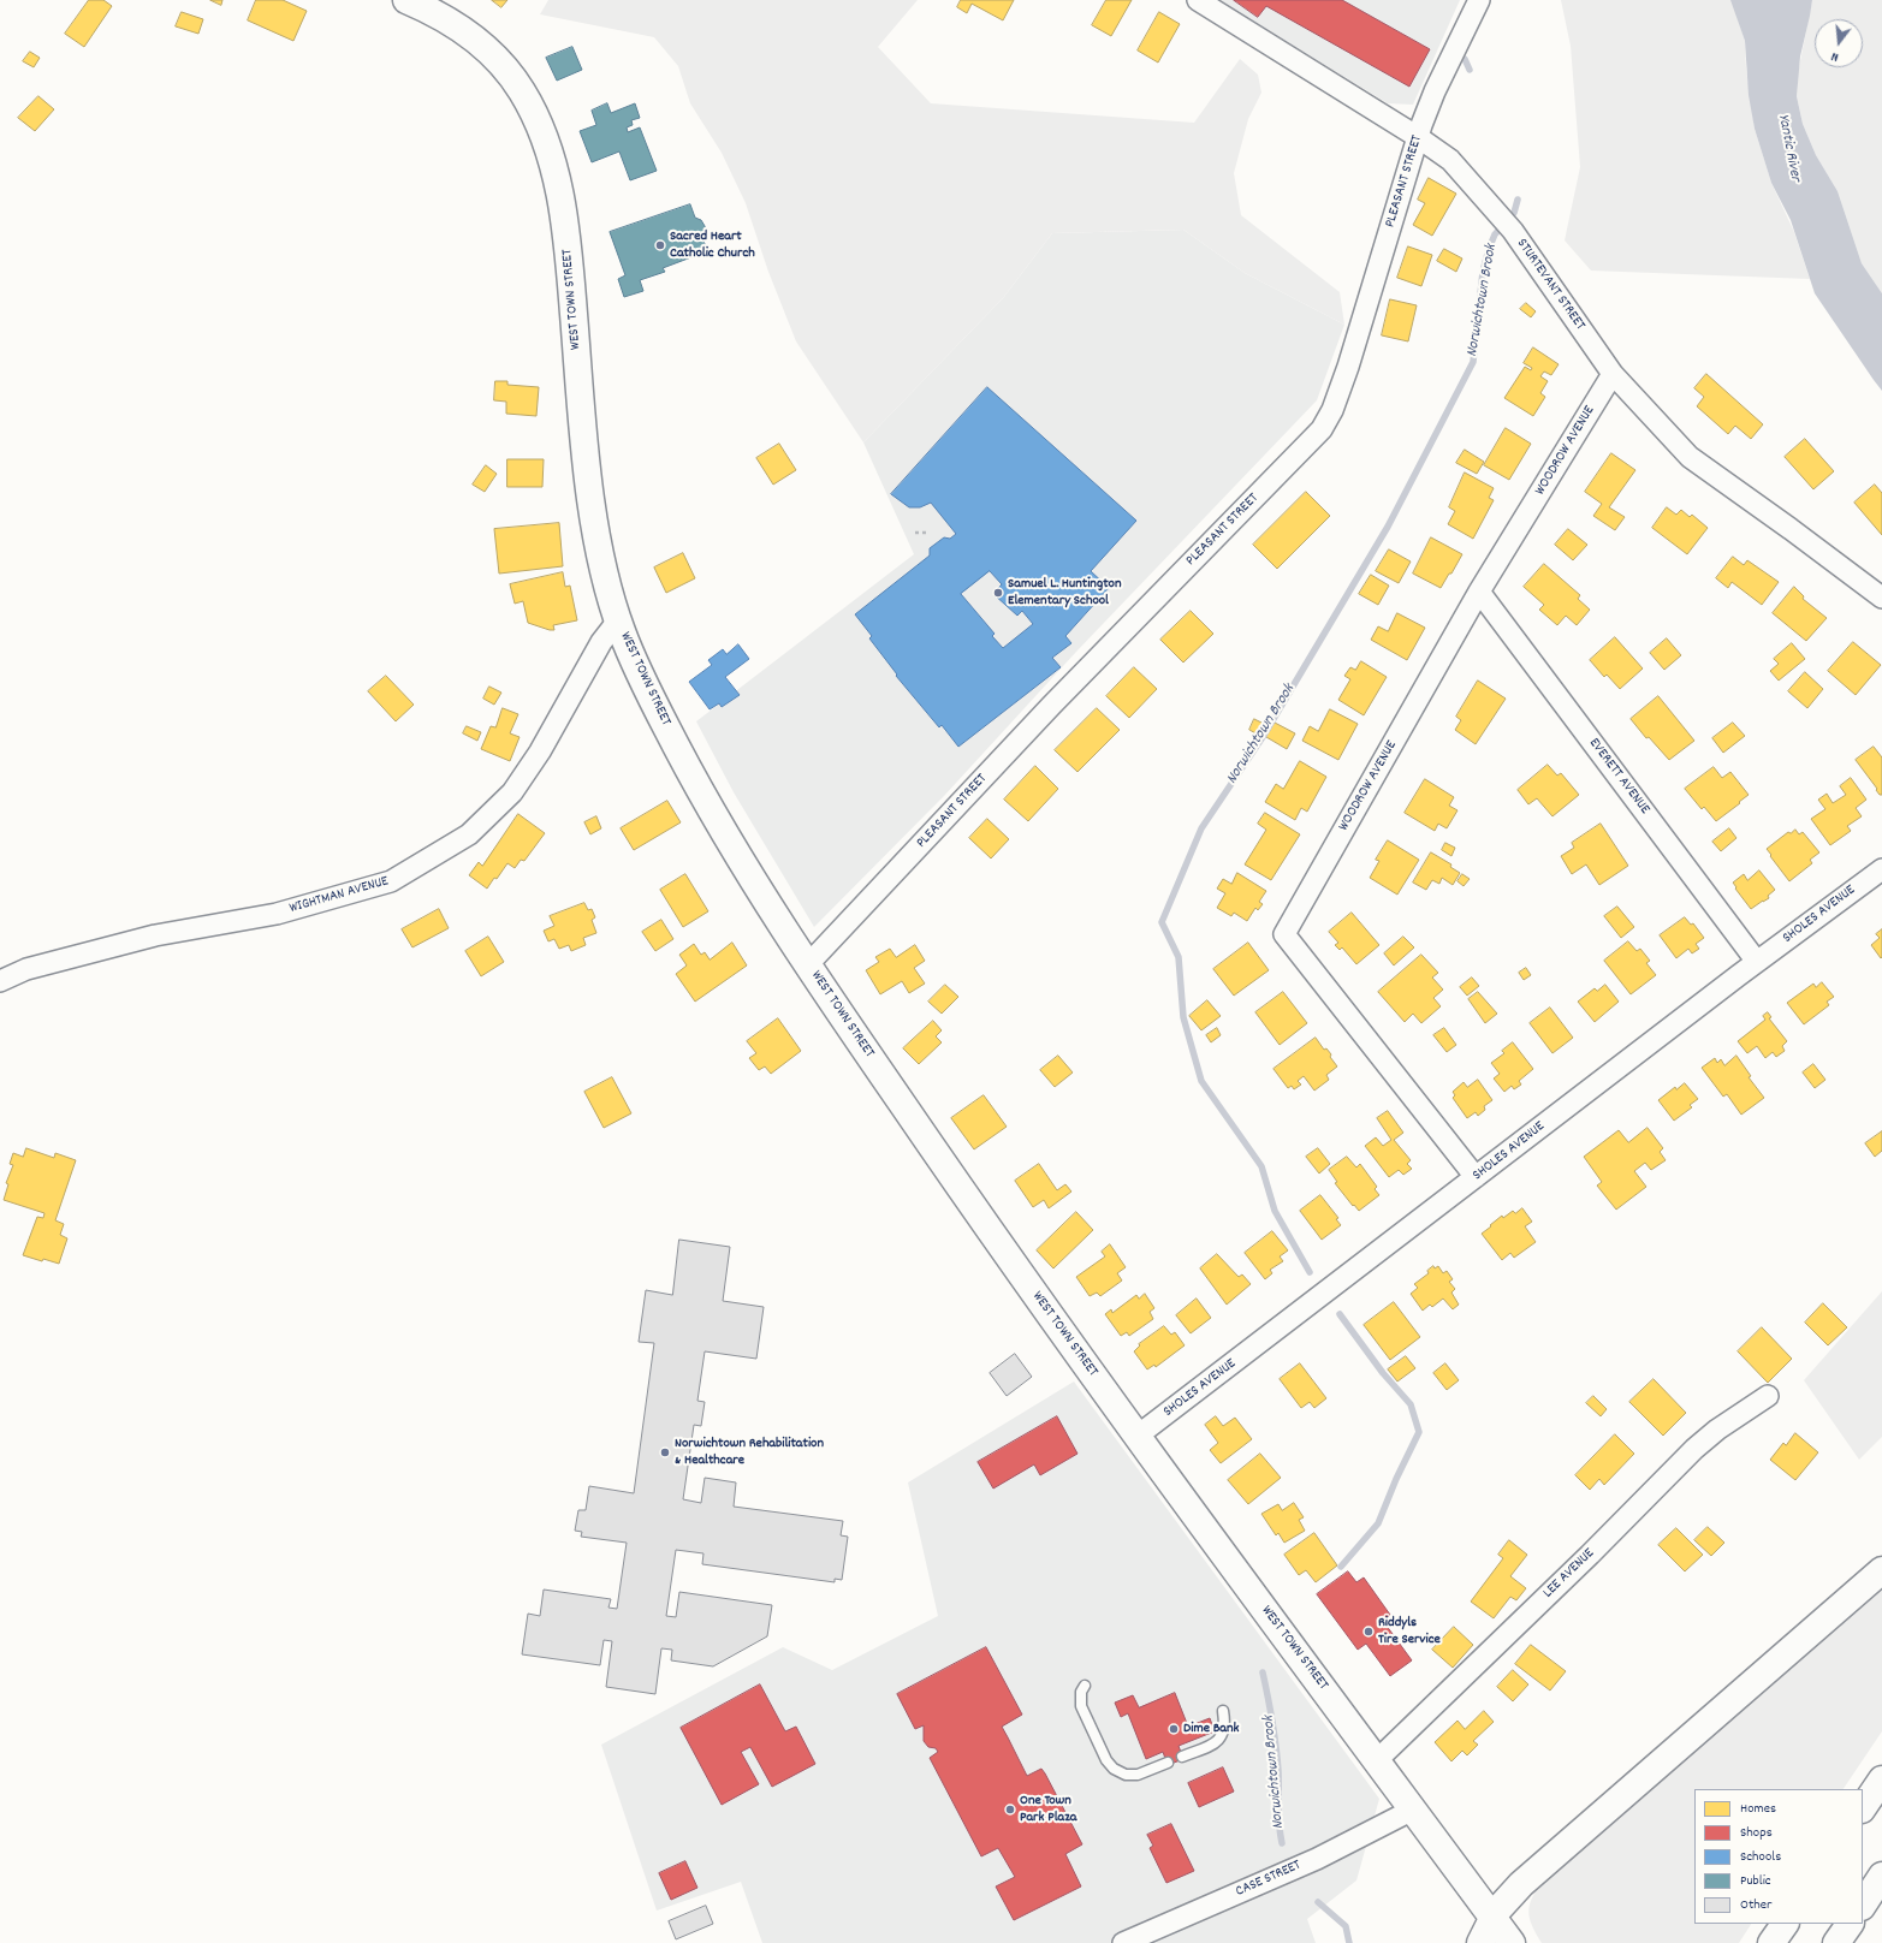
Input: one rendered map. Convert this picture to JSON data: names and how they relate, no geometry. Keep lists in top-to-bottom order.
{
  "streets": {
    "main road": ["WEST TOWN STREET"],
    "street": [
      "PLEASANT STREET",
      "STURTEVANT STREET",
      "WOODROW AVENUE",
      "EVERETT AVENUE",
      "WIGHTMAN AVENUE",
      "SHOLES AVENUE",
      "LEE AVENUE",
      "CASE STREET"
    ]
  },
  "crossings": [
    ["PLEASANT STREET", "STURTEVANT STREET"],
    ["PLEASANT STREET", "WEST TOWN STREET"],
    ["STURTEVANT STREET", "WOODROW AVENUE"],
    ["WEST TOWN STREET", "WIGHTMAN AVENUE"],
    ["WEST TOWN STREET", "SHOLES AVENUE"],
    ["WEST TOWN STREET", "LEE AVENUE"],
    ["WEST TOWN STREET", "CASE STREET"],
    ["WOODROW AVENUE", "EVERETT AVENUE"],
    ["WOODROW AVENUE", "SHOLES AVENUE"],
    ["EVERETT AVENUE", "SHOLES AVENUE"]
  ],
  "water": ["Yantic River", "Norwichtown Brook"],
  "places": [
    "Sacred Heart Catholic Church",
    "Samuel L. Huntington Elementary School",
    "Norwichtown Rehabilitation & Healthcare",
    "Riddyls Tire Service",
    "Dime Bank",
    "One Town Park Plaza"
  ],
  "legend": [
    "Homes",
    "Shops",
    "Schools",
    "Public",
    "Other"
  ],
  "north": "bottom"
}
